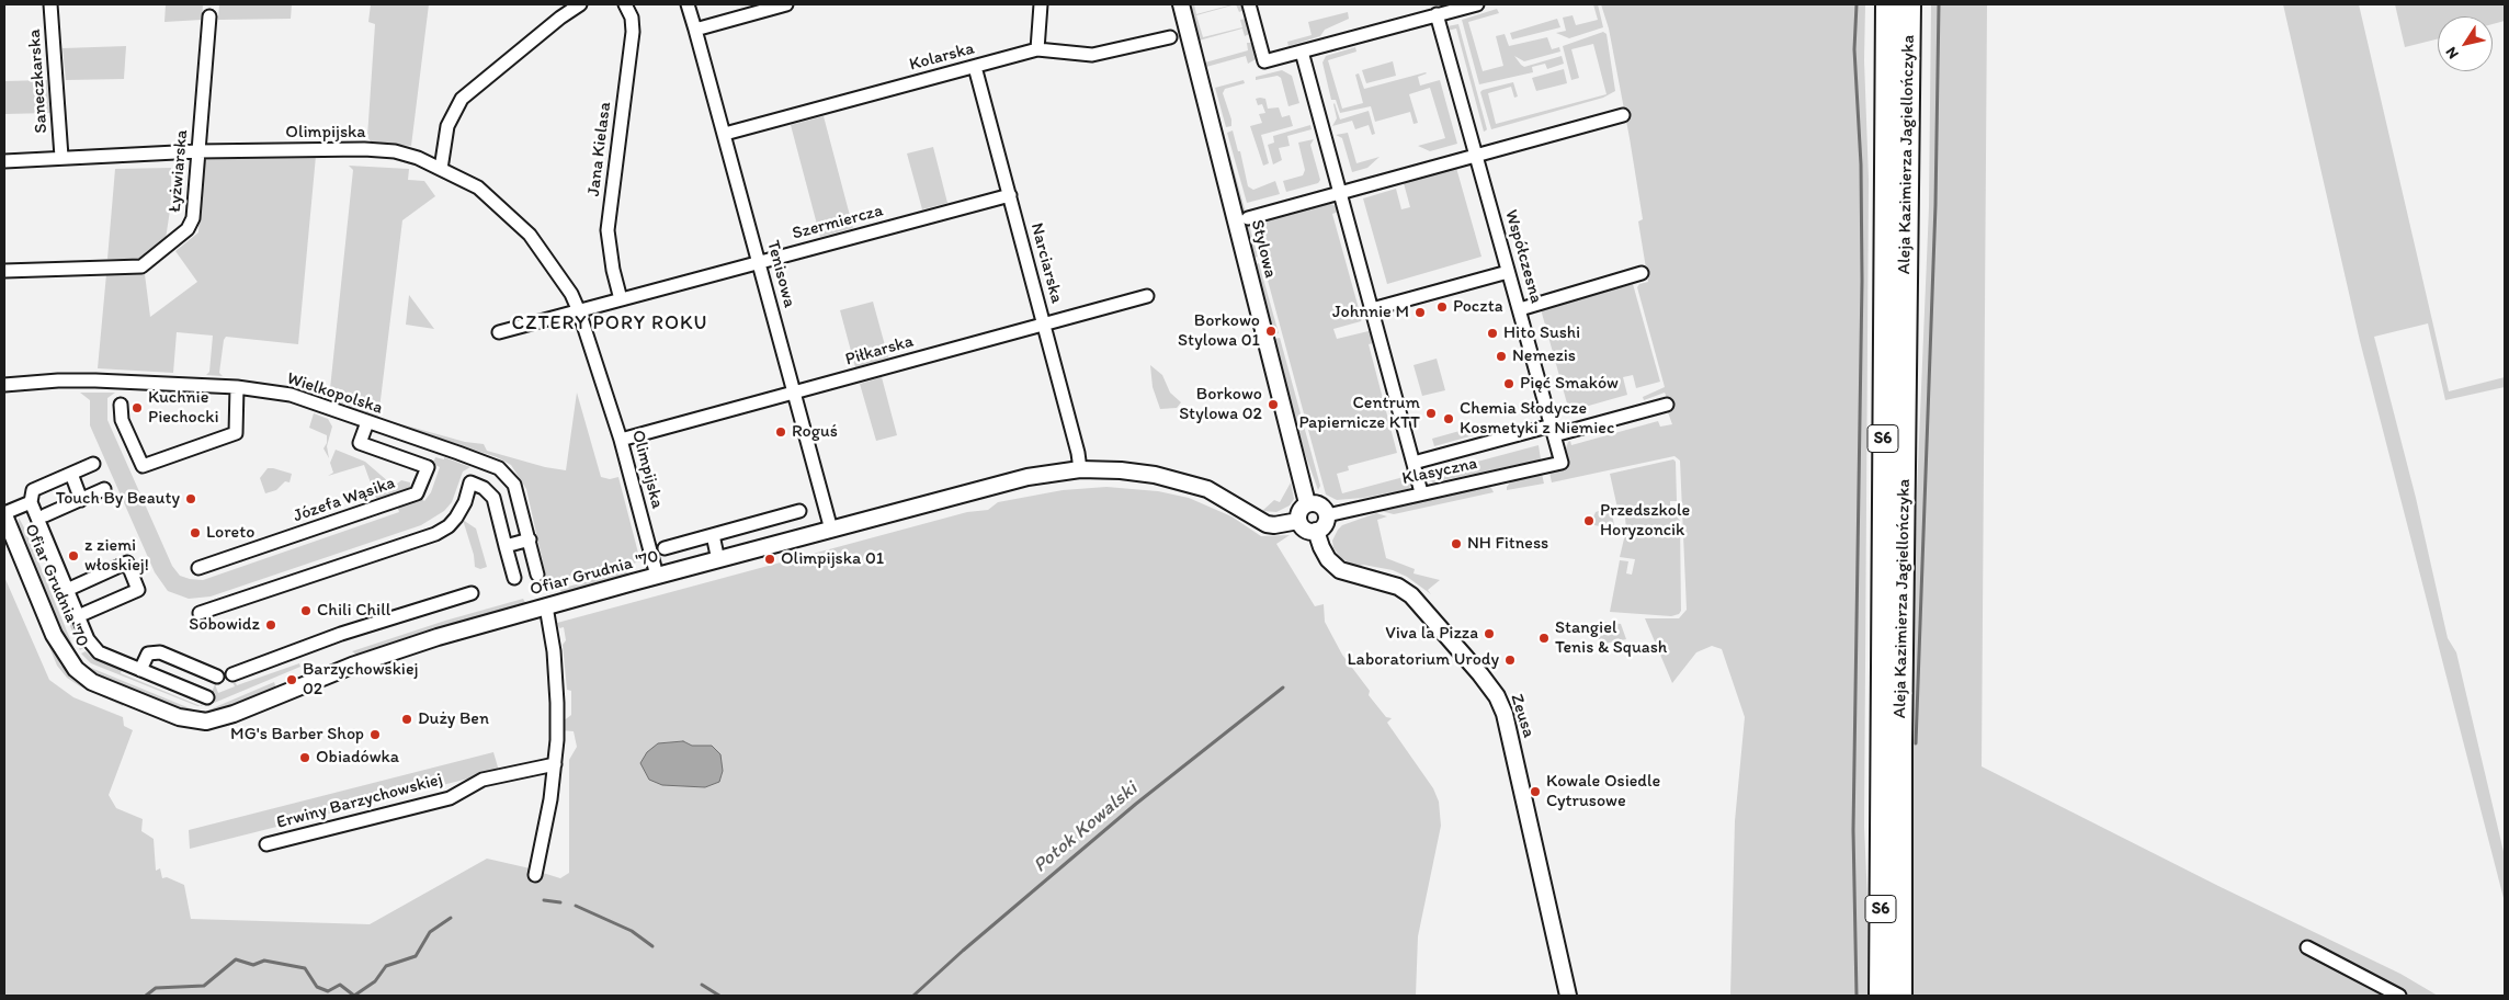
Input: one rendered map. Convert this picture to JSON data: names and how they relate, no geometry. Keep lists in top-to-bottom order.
{
  "streets": {
    "highway": ["Aleja Kazimierza Jagiellończyka", "S6"],
    "street": [
      "Kolarska",
      "Saneczkarska",
      "Olimpijska",
      "Jana Kielasa",
      "Łyżwiarska",
      "Szermiercza",
      "Stylowa",
      "Współczesna",
      "Narciarska",
      "Tenisowa",
      "Piłkarska",
      "Wielkopolska",
      "Klasyczna",
      "Józefa Wąsika",
      "Ofiar Grudnia '70",
      "Zeusa",
      "Erwiny Barzychowskiej"
    ]
  },
  "crossings": [
    ["Kolarska", "Narciarska"],
    ["Kolarska", "Tenisowa"],
    ["Saneczkarska", "Olimpijska"],
    ["Olimpijska", "Łyżwiarska"],
    ["Olimpijska", "Szermiercza"],
    ["Olimpijska", "Piłkarska"],
    ["Olimpijska", "Ofiar Grudnia '70"],
    ["Jana Kielasa", "Szermiercza"],
    ["Szermiercza", "Narciarska"],
    ["Szermiercza", "Tenisowa"],
    ["Stylowa", "Klasyczna"],
    ["Stylowa", "Ofiar Grudnia '70"],
    ["Stylowa", "Zeusa"],
    ["Współczesna", "Klasyczna"],
    ["Narciarska", "Piłkarska"],
    ["Narciarska", "Ofiar Grudnia '70"],
    ["Tenisowa", "Piłkarska"],
    ["Tenisowa", "Ofiar Grudnia '70"],
    ["Wielkopolska", "Józefa Wąsika"],
    ["Klasyczna", "Ofiar Grudnia '70"],
    ["Klasyczna", "Zeusa"],
    ["Ofiar Grudnia '70", "Zeusa"]
  ],
  "districts": ["CZTERY PORY ROKU"],
  "water": ["Potok Kowalski"],
  "places": [
    "Poczta",
    "Johnnie M",
    "Borkowo Stylowa 01",
    "Hito Sushi",
    "Nemezis",
    "Pięć Smaków",
    "Borkowo Stylowa 02",
    "Kuchnie Piechocki",
    "Centrum Papiernicze KTT",
    "Chemia Słodycze Kosmetyki z Niemiec",
    "Roguś",
    "Touch By Beauty",
    "Przedszkole Horyzoncik",
    "Loreto",
    "NH Fitness",
    "z ziemi włoskiej!",
    "Olimpijska 01",
    "Chili Chill",
    "Sobowidz",
    "Viva la Pizza",
    "Stangiel Tenis & Squash",
    "Laboratorium Urody",
    "Barzychowskiej 02",
    "Duży Ben",
    "MG's Barber Shop",
    "Obiadówka",
    "Kowale Osiedle Cytrusowe"
  ],
  "north": "bottom left"
}
